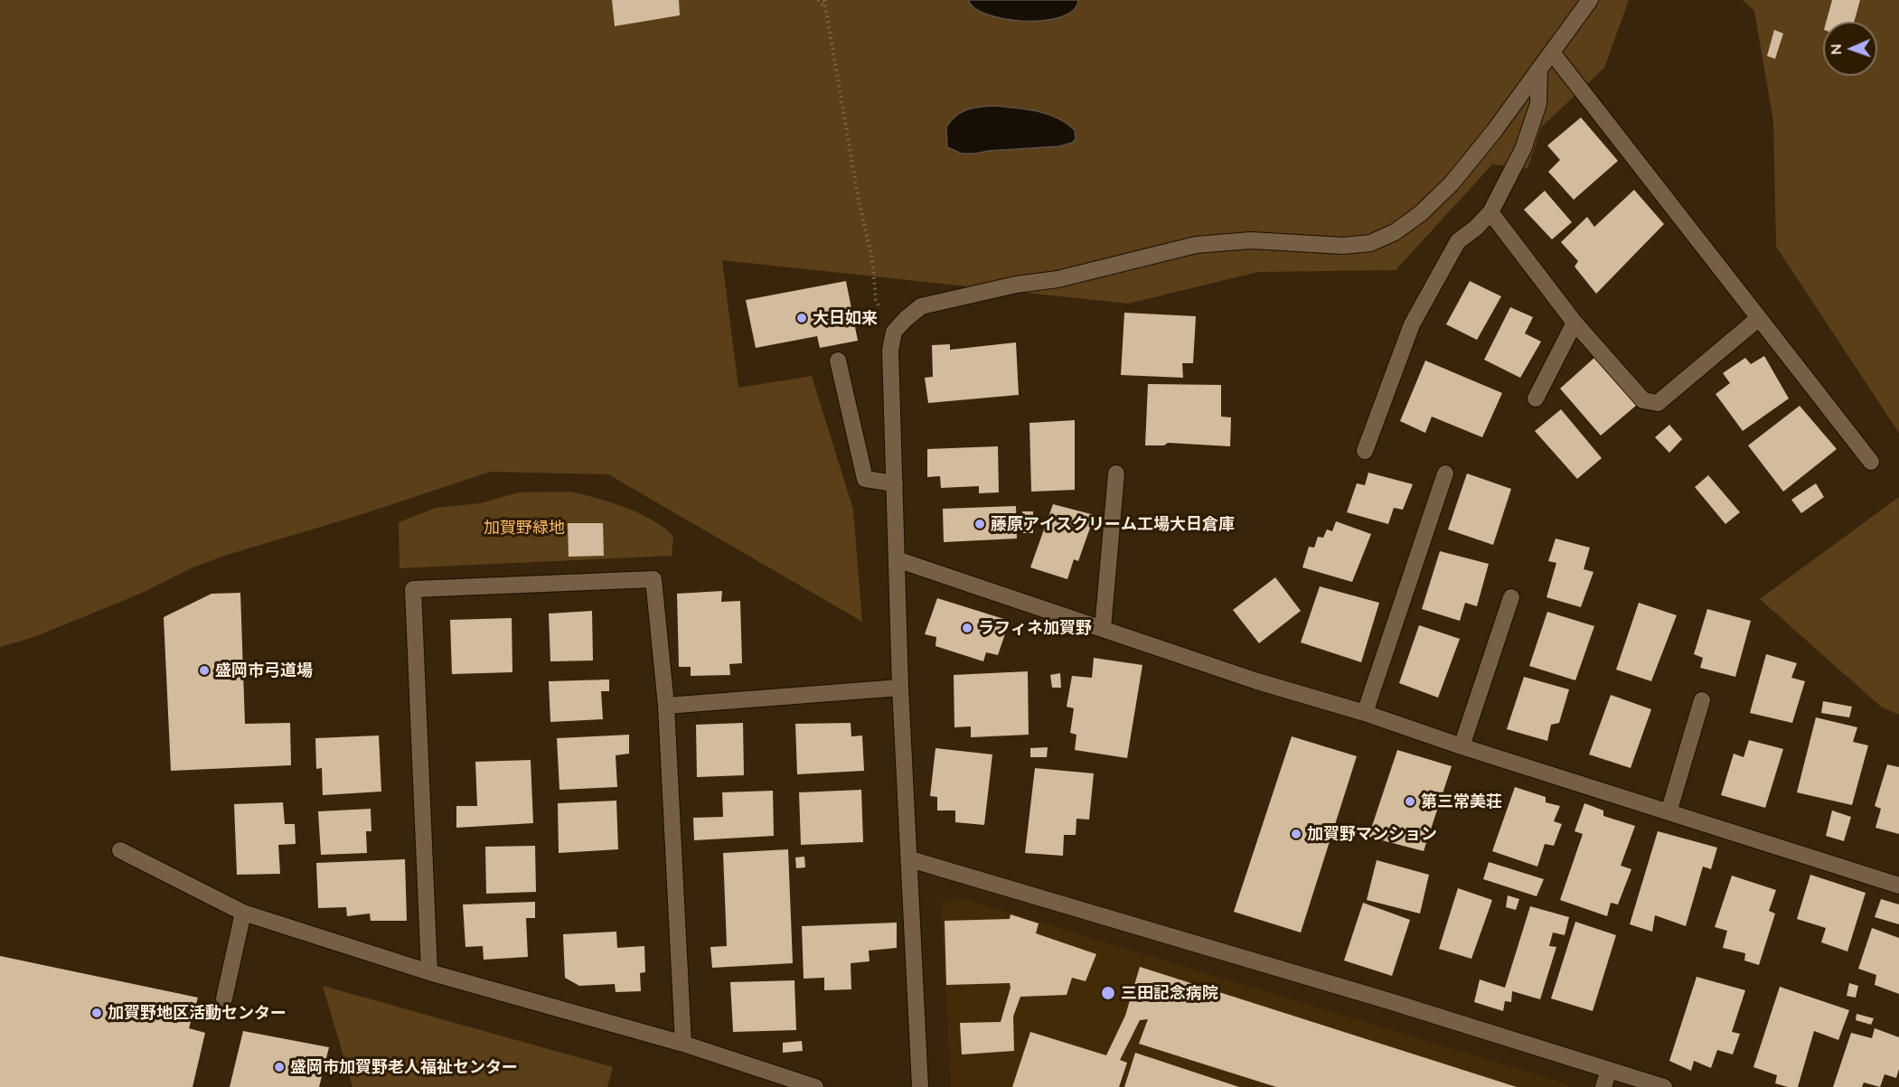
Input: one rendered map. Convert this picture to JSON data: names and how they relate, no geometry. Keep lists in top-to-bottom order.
{
  "parks": ["加賀野緑地"],
  "places": [
    "大日如来",
    "藤原アイスクリーム工場大日倉庫",
    "ラフィネ加賀野",
    "盛岡市弓道場",
    "第三常美荘",
    "加賀野マンション",
    "三田記念病院",
    "加賀野地区活動センター",
    "盛岡市加賀野老人福祉センター"
  ],
  "north": "left"
}
